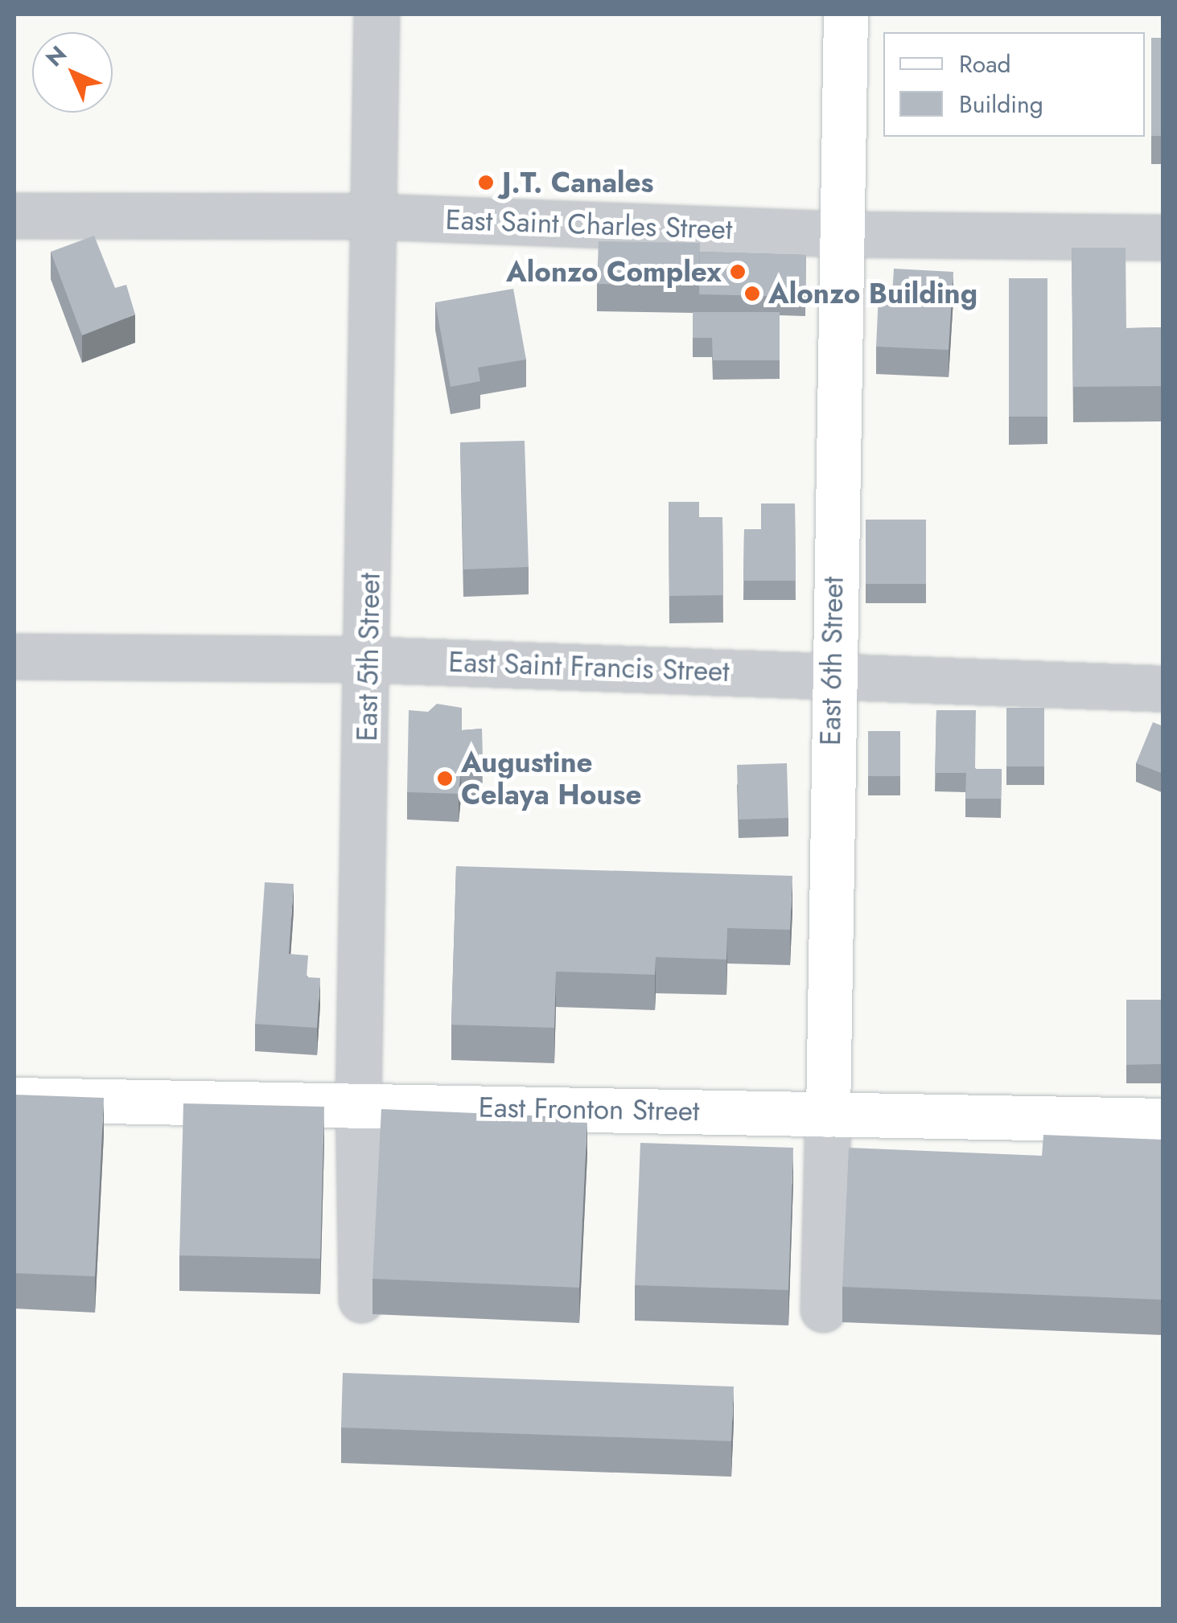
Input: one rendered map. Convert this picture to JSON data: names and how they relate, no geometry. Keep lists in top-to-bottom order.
{
  "streets": {
    "main road": ["East 6th Street", "East Fronton Street"],
    "street": ["East Saint Charles Street", "East 5th Street", "East Saint Francis Street"]
  },
  "crossings": [
    ["East Saint Charles Street", "East 5th Street"],
    ["East Saint Charles Street", "East 6th Street"],
    ["East 5th Street", "East Saint Francis Street"],
    ["East 5th Street", "East Fronton Street"],
    ["East 6th Street", "East Saint Francis Street"],
    ["East 6th Street", "East Fronton Street"]
  ],
  "places": [
    "J.T. Canales",
    "Alonzo Complex",
    "Alonzo Building",
    "Augustine Celaya House"
  ],
  "legend": ["Road", "Building"],
  "north": "top left"
}
